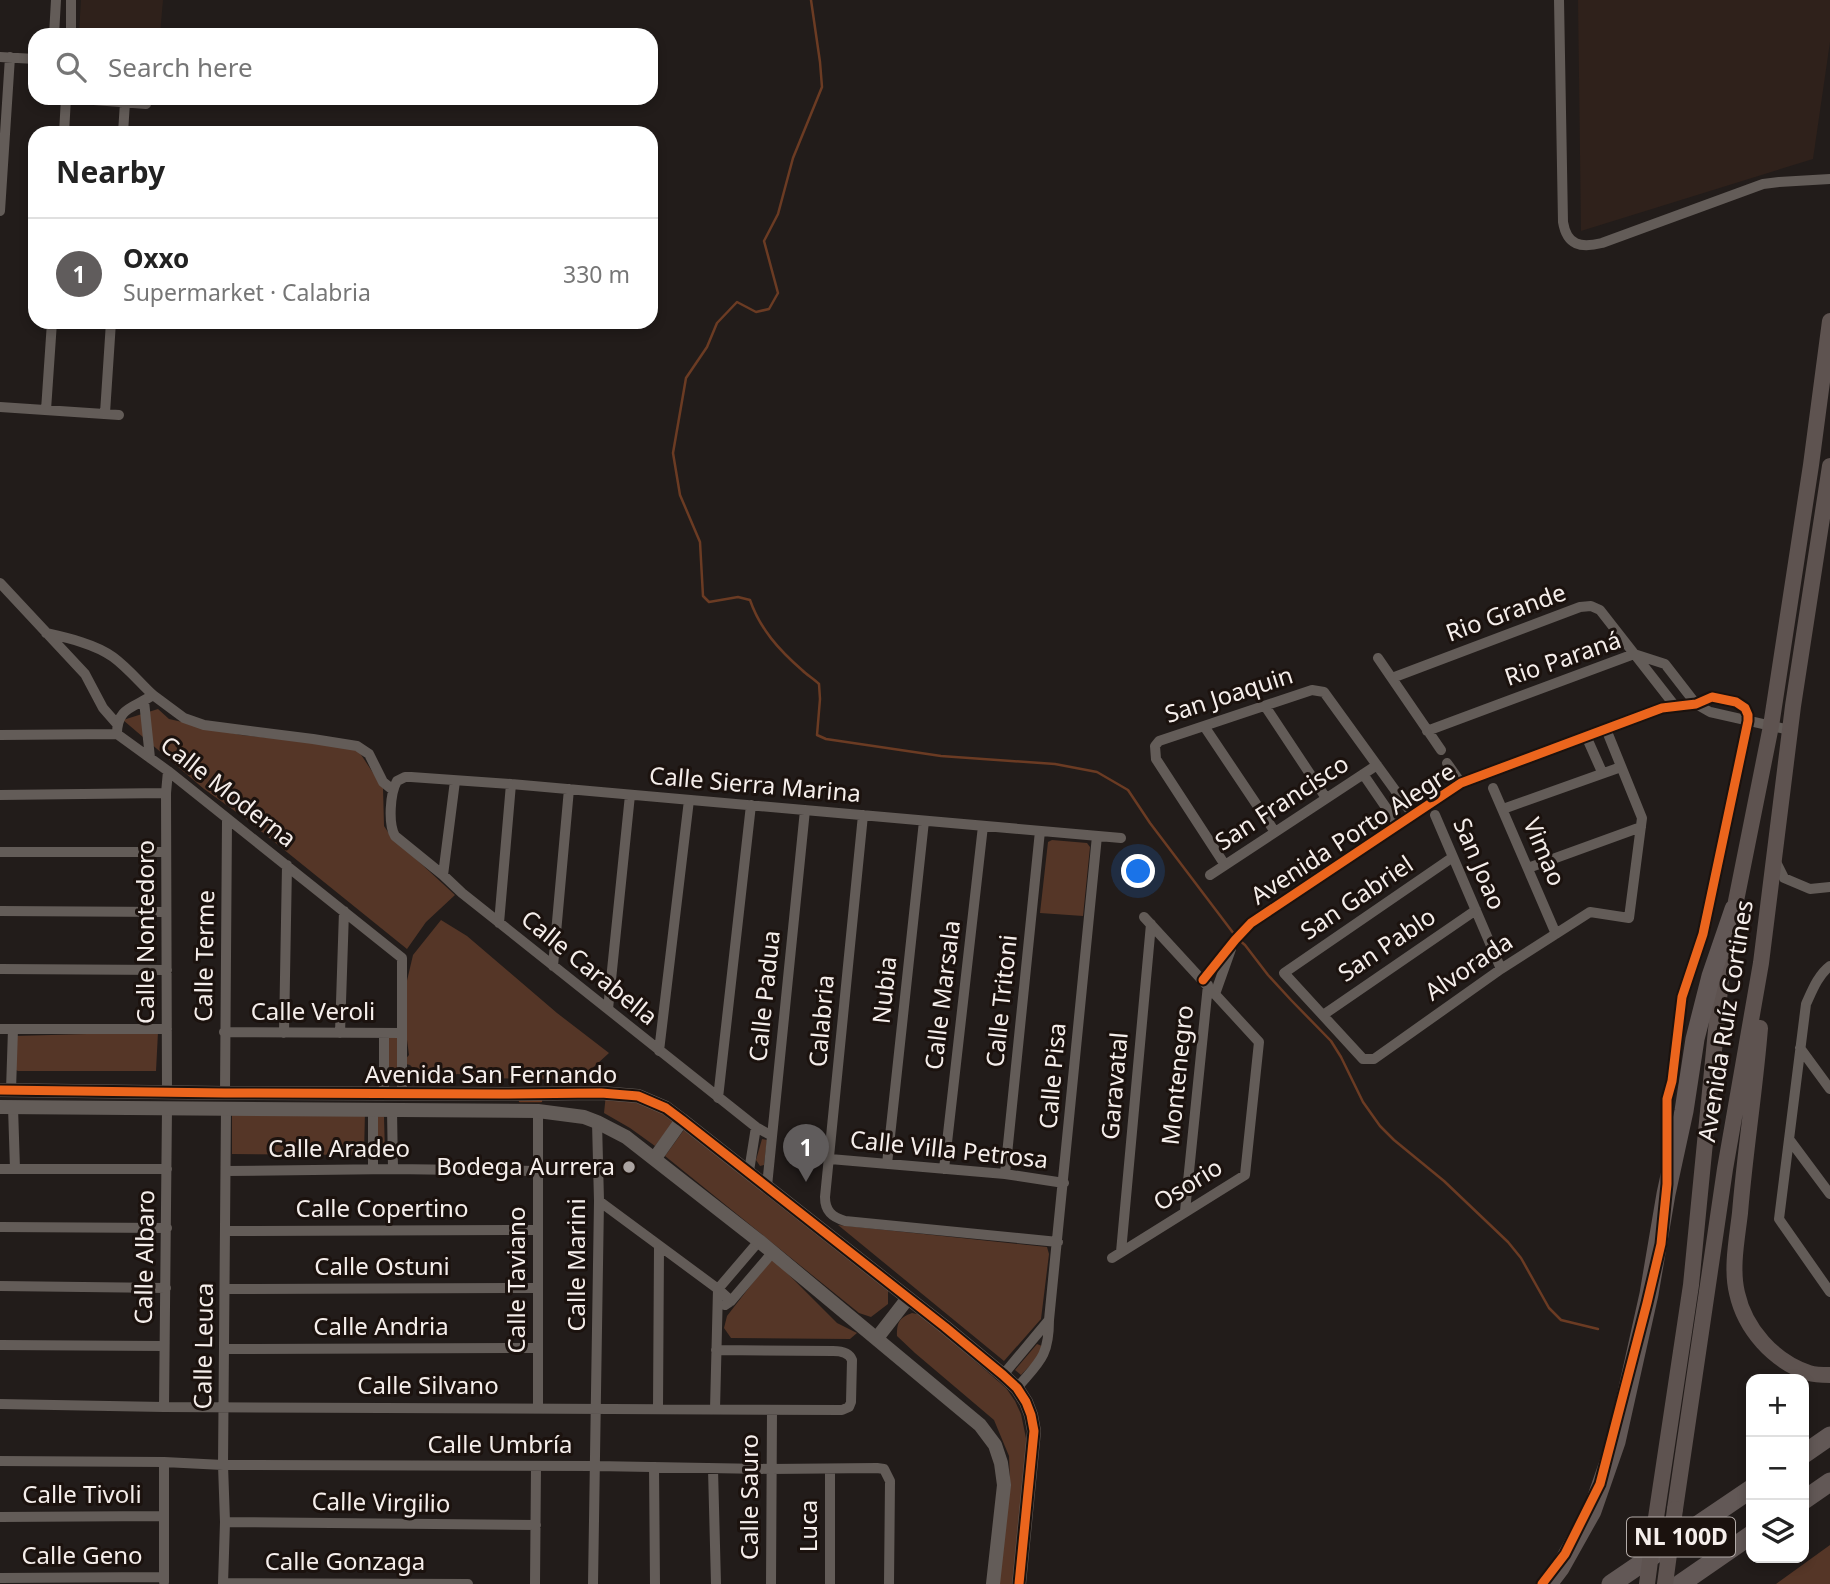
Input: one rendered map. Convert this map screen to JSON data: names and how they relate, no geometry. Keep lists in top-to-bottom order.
{
  "streets": {
    "highway": ["NL 100D"],
    "main road": ["Avenida Ruíz Cortines"],
    "street": [
      "Rio Grande",
      "Rio Paraná",
      "San Joaquin",
      "Calle Sierra Marina",
      "Calle Moderna",
      "San Francisco",
      "Avenida Porto Alegre",
      "Vimao",
      "San Joao",
      "San Gabriel",
      "Calle Nontedoro",
      "San Pablo",
      "Calle Terme",
      "Alvorada",
      "Calle Carabella",
      "Nubia",
      "Calle Marsala",
      "Calle Padua",
      "Calle Tritoni",
      "Calle Veroli",
      "Calabria",
      "Avenida San Fernando",
      "Montenegro",
      "Calle Pisa",
      "Garavatal",
      "Calle Aradeo",
      "Calle Villa Petrosa",
      "Osorio",
      "Calle Copertino",
      "Calle Albaro",
      "Calle Marini",
      "Calle Ostuni",
      "Calle Taviano",
      "Calle Andria",
      "Calle Leuca",
      "Calle Silvano",
      "Calle Umbría",
      "Calle Tivoli",
      "Calle Sauro",
      "Calle Virgilio",
      "Luca",
      "Calle Geno",
      "Calle Gonzaga"
    ]
  },
  "crossings": [
    ["Rio Grande", "Rio Paraná"],
    ["Rio Grande", "Avenida Porto Alegre"],
    ["Rio Paraná", "Avenida Porto Alegre"],
    ["San Joaquin", "San Francisco"],
    ["Calle Sierra Marina", "Calle Carabella"],
    ["Calle Sierra Marina", "Nubia"],
    ["Calle Sierra Marina", "Calle Marsala"],
    ["Calle Sierra Marina", "Calle Padua"],
    ["Calle Sierra Marina", "Calle Tritoni"],
    ["Calle Sierra Marina", "Calabria"],
    ["Calle Sierra Marina", "Calle Pisa"],
    ["Calle Moderna", "Calle Nontedoro"],
    ["Calle Moderna", "Calle Terme"],
    ["Calle Moderna", "Calle Veroli"],
    ["Avenida Porto Alegre", "Montenegro"],
    ["Avenida Porto Alegre", "Garavatal"],
    ["Avenida Porto Alegre", "Osorio"],
    ["Vimao", "Alvorada"],
    ["San Joao", "San Gabriel"],
    ["San Joao", "San Pablo"],
    ["San Joao", "Alvorada"],
    ["San Gabriel", "San Pablo"],
    ["San Gabriel", "Alvorada"],
    ["Calle Nontedoro", "Avenida San Fernando"],
    ["San Pablo", "Alvorada"],
    ["Calle Terme", "Calle Veroli"],
    ["Calle Terme", "Avenida San Fernando"],
    ["Calle Terme", "Calle Leuca"],
    ["Calle Carabella", "Calle Padua"],
    ["Nubia", "Calle Villa Petrosa"],
    ["Calle Marsala", "Calle Villa Petrosa"],
    ["Calle Padua", "Avenida San Fernando"],
    ["Calle Tritoni", "Calle Villa Petrosa"],
    ["Calabria", "Calle Pisa"],
    ["Calabria", "Calle Villa Petrosa"],
    ["Avenida San Fernando", "Calle Pisa"],
    ["Avenida San Fernando", "Calle Albaro"],
    ["Avenida San Fernando", "Calle Marini"],
    ["Avenida San Fernando", "Calle Taviano"],
    ["Avenida San Fernando", "Calle Leuca"],
    ["Montenegro", "Garavatal"],
    ["Montenegro", "Osorio"],
    ["Calle Pisa", "Calle Villa Petrosa"],
    ["Garavatal", "Osorio"],
    ["Calle Aradeo", "Calle Taviano"],
    ["Calle Aradeo", "Calle Leuca"],
    ["Calle Copertino", "Calle Taviano"],
    ["Calle Copertino", "Calle Leuca"],
    ["Calle Albaro", "Calle Silvano"],
    ["Calle Marini", "Calle Silvano"],
    ["Calle Marini", "Calle Umbría"],
    ["Calle Ostuni", "Calle Taviano"],
    ["Calle Ostuni", "Calle Leuca"],
    ["Calle Taviano", "Calle Andria"],
    ["Calle Taviano", "Calle Silvano"],
    ["Calle Andria", "Calle Leuca"],
    ["Calle Leuca", "Calle Silvano"],
    ["Calle Leuca", "Calle Umbría"],
    ["Calle Leuca", "Calle Virgilio"],
    ["Calle Leuca", "Calle Gonzaga"],
    ["Calle Silvano", "Calle Sauro"],
    ["Calle Umbría", "Calle Sauro"],
    ["Calle Umbría", "Luca"]
  ],
  "places": ["Bodega Aurrera"],
  "page": {
    "search": "Search here",
    "heading": "Nearby",
    "list": [
      {
        "mark": "1",
        "name": "Oxxo",
        "note": "Supermarket · Calabria",
        "value": "330 m"
      }
    ],
    "pins": "1",
    "map_buttons": ["+", "−"]
  }
}
